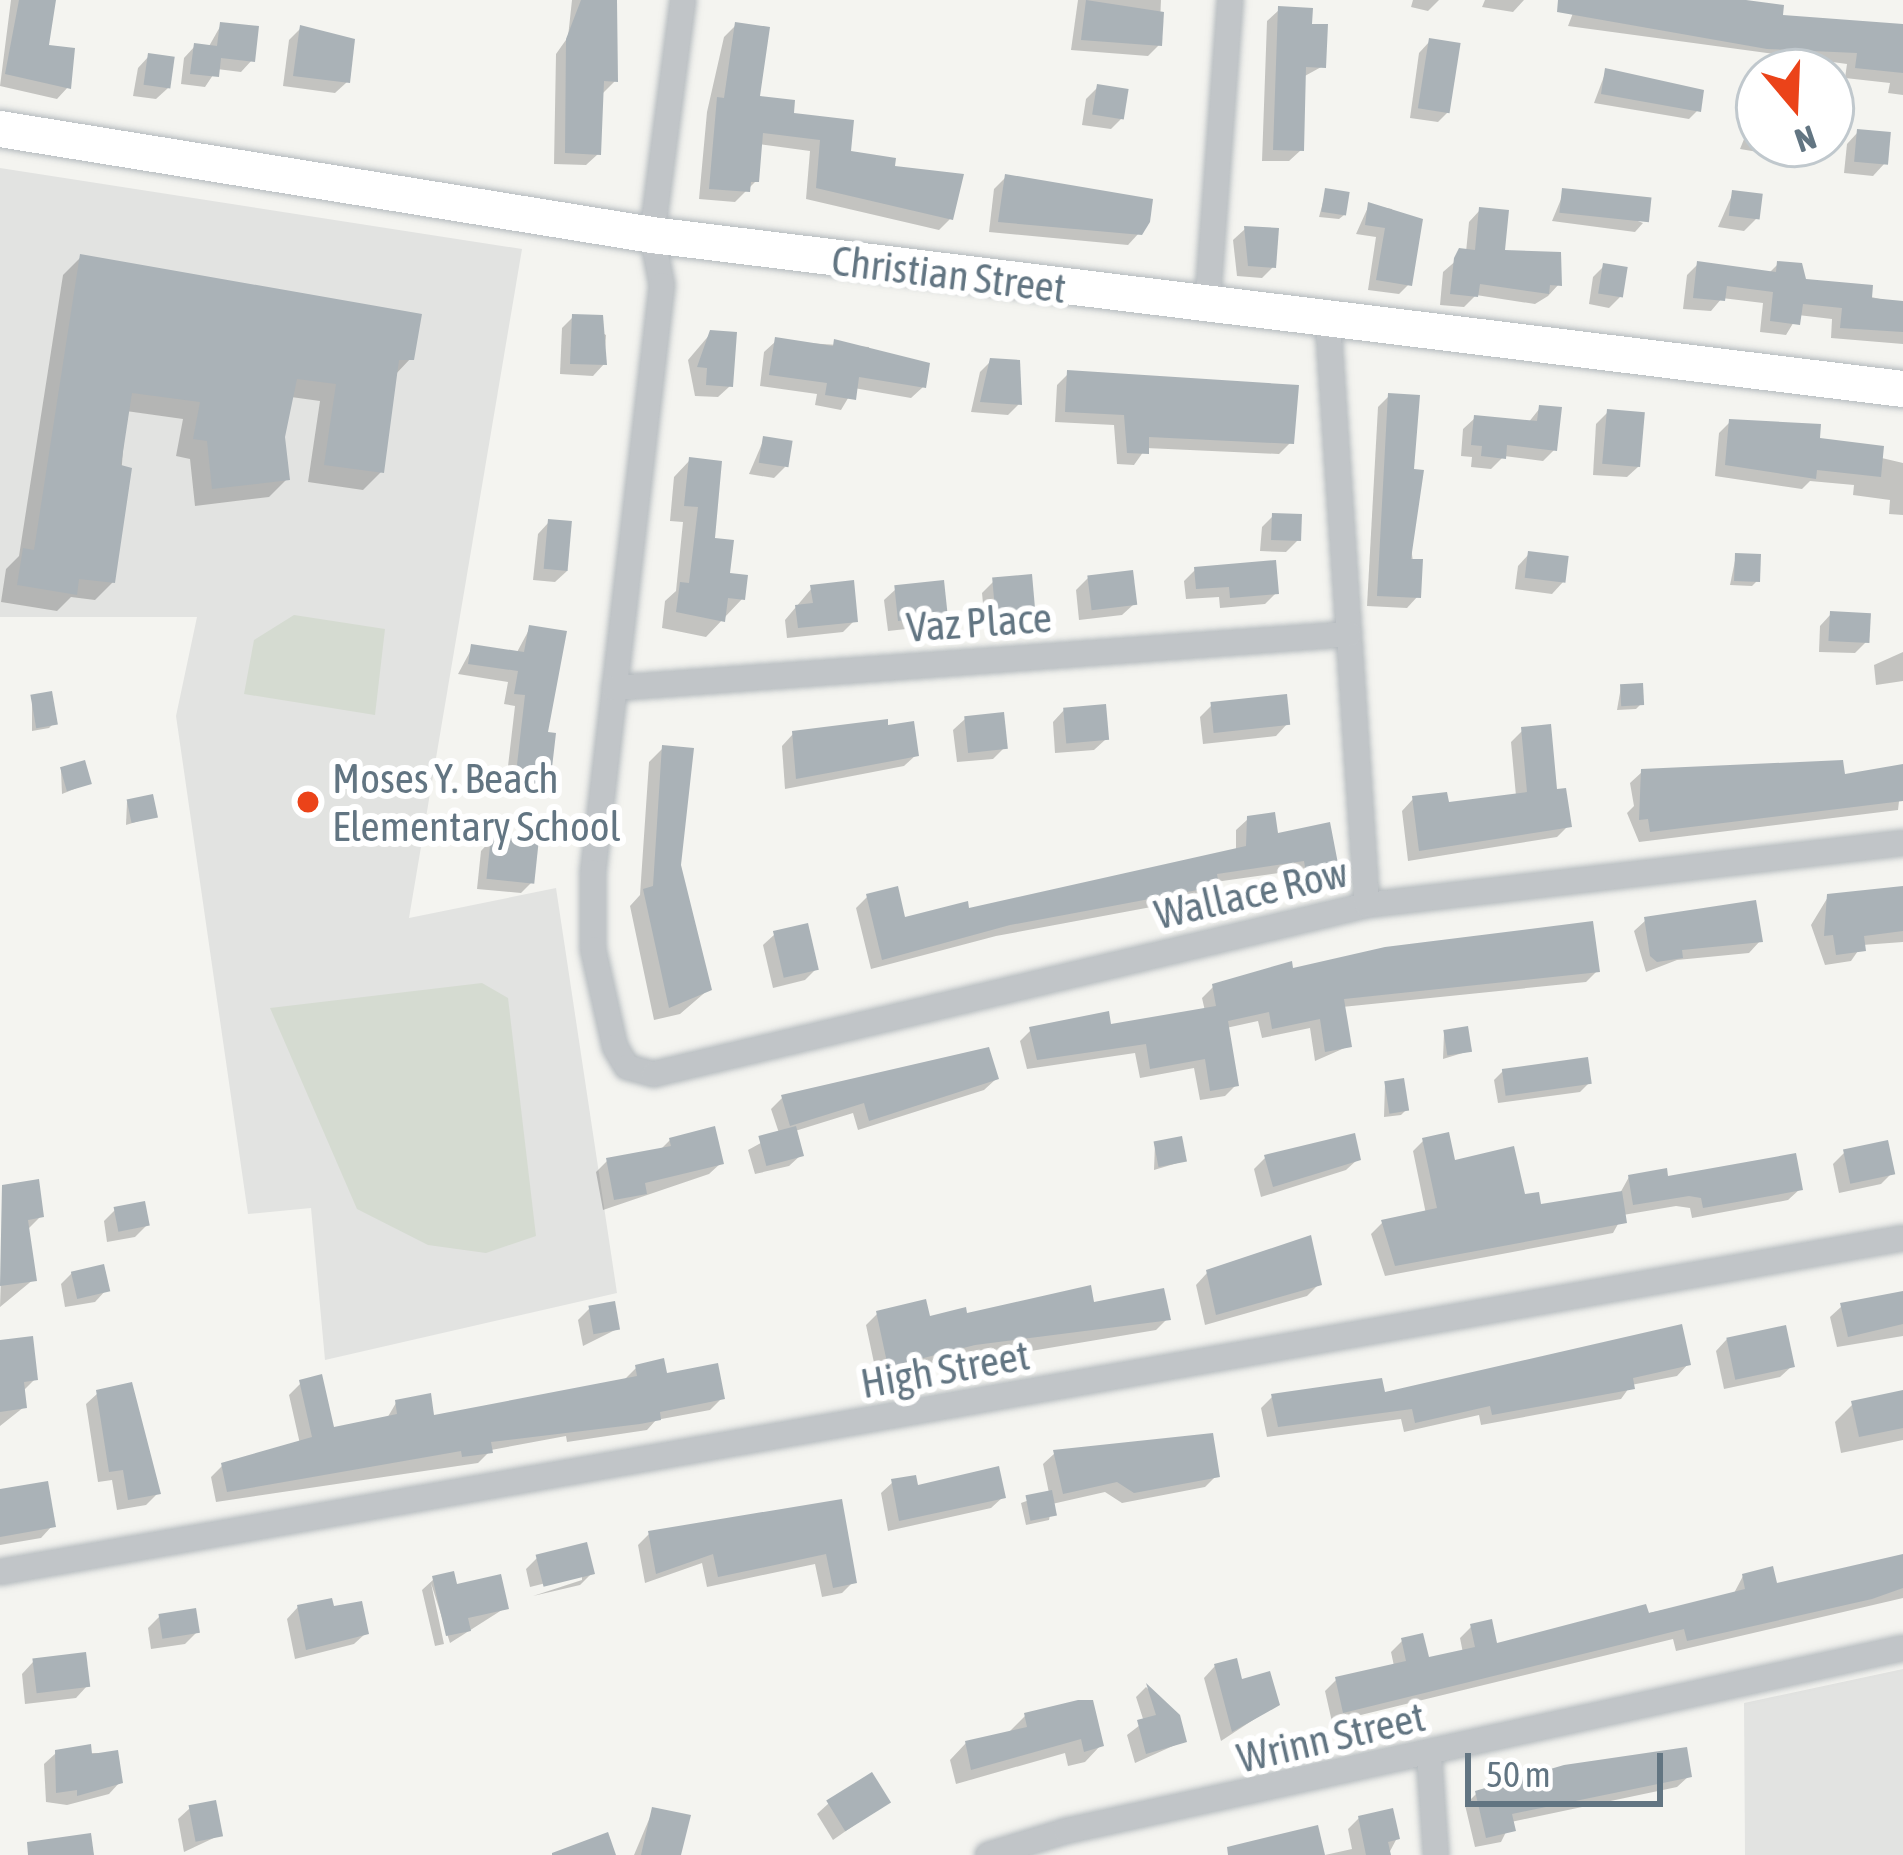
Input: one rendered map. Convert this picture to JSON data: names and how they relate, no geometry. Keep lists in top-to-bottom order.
{
  "streets": {
    "main road": ["Christian Street"],
    "street": [
      "Vaz Place",
      "Wallace Row",
      "High Street",
      "Wrinn Street"
    ]
  },
  "crossings": [
    ["Vaz Place", "Wallace Row"]
  ],
  "places": ["Moses Y. Beach Elementary School"],
  "scale_bar": "50 m",
  "north": "bottom"
}
